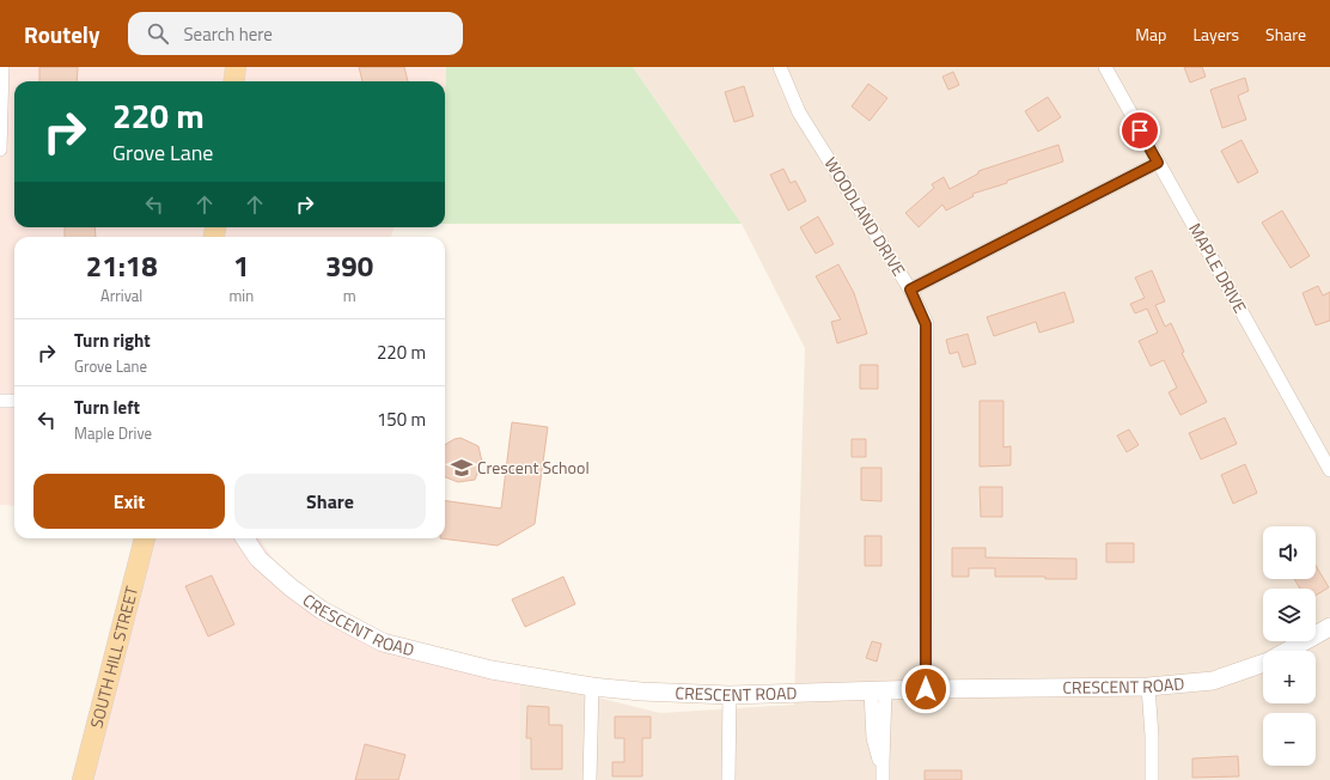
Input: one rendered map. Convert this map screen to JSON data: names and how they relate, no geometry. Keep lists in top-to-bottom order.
{
  "streets": {
    "main road": ["SOUTH HILL STREET"],
    "street": ["WOODLAND DRIVE", "MAPLE DRIVE", "CRESCENT ROAD"]
  },
  "crossings": [
    ["WOODLAND DRIVE", "CRESCENT ROAD"]
  ],
  "places": {
    "school or university": ["Crescent School"]
  },
  "page": {
    "header": "Routely",
    "search": "Search here",
    "nav": ["Map", "Layers", "Share"],
    "turn": ["220 m", "Grove Lane"],
    "eta": [
      "21:18",
      "Arrival",
      "1",
      "min",
      "390",
      "m"
    ],
    "list": [
      {
        "name": "Turn right",
        "note": "Grove Lane",
        "value": "220 m"
      },
      {
        "name": "Turn left",
        "note": "Maple Drive",
        "value": "150 m"
      }
    ],
    "buttons": ["Exit", "Share"],
    "map_buttons": ["+", "−"]
  }
}
